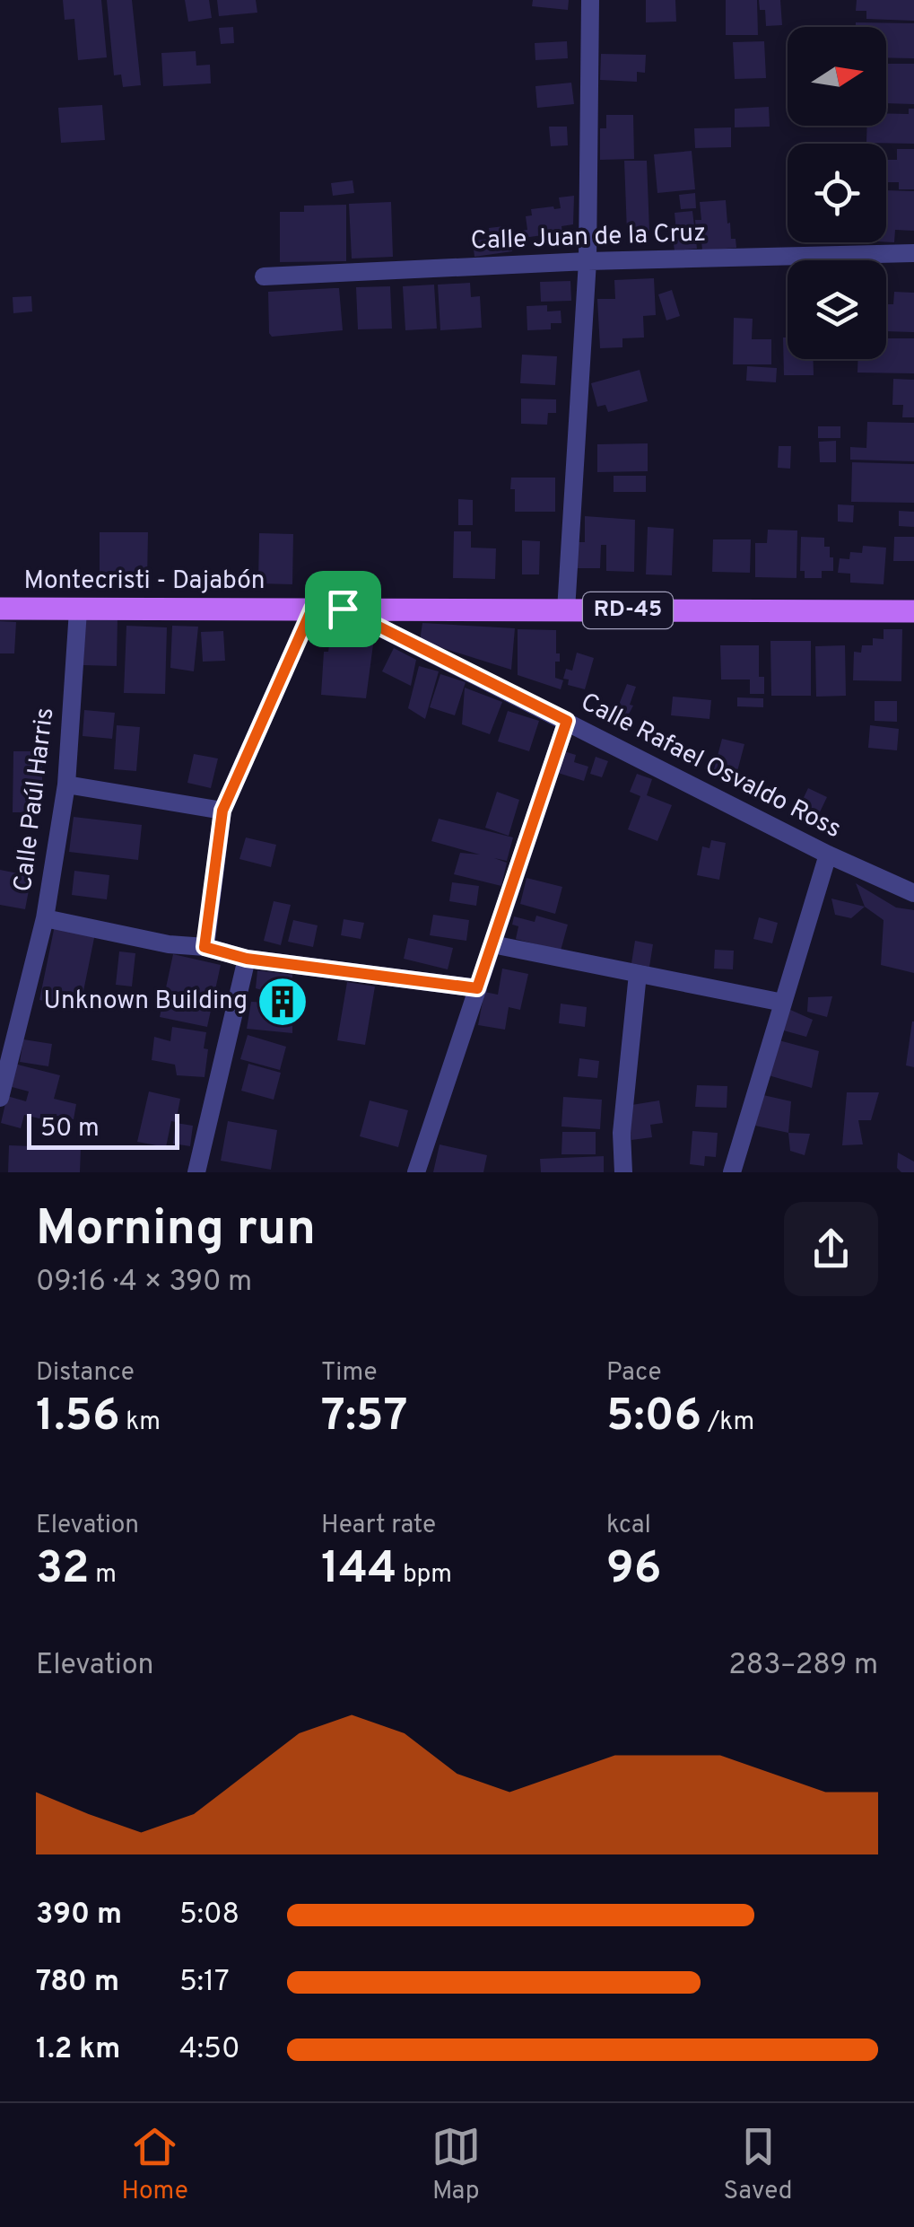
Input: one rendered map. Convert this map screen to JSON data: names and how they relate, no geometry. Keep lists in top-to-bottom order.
{
  "streets": {
    "main road": ["Montecristi - Dajabón", "RD-45"],
    "street": ["Calle Juan de la Cruz", "Calle Rafael Osvaldo Ross", "Calle Paúl Harris"]
  },
  "crossings": [
    ["Montecristi - Dajabón", "RD-45"],
    ["Montecristi - Dajabón", "Calle Rafael Osvaldo Ross"],
    ["Montecristi - Dajabón", "Calle Paúl Harris"],
    ["RD-45", "Calle Rafael Osvaldo Ross"]
  ],
  "places": {
    "building": ["Unknown Building"]
  },
  "scale_bar": "50 m",
  "north": "right",
  "page": {
    "scale": "50 m",
    "heading": ["Morning run", "09:16 · 4 × 390 m"],
    "stats": [
      ["Distance", "1.56 km"],
      ["Time", "7:57"],
      ["Pace", "5:06 /km"],
      ["Elevation", "32 m"],
      ["Heart rate", "144 bpm"],
      ["kcal", "96"]
    ],
    "chart": ["Elevation", "283–289 m"],
    "list": [
      {
        "name": "390 m",
        "note": "5:08"
      },
      {
        "name": "780 m",
        "note": "5:17"
      },
      {
        "name": "1.2 km",
        "note": "4:50"
      }
    ],
    "tabs": ["Home", "Map", "Saved"]
  }
}
